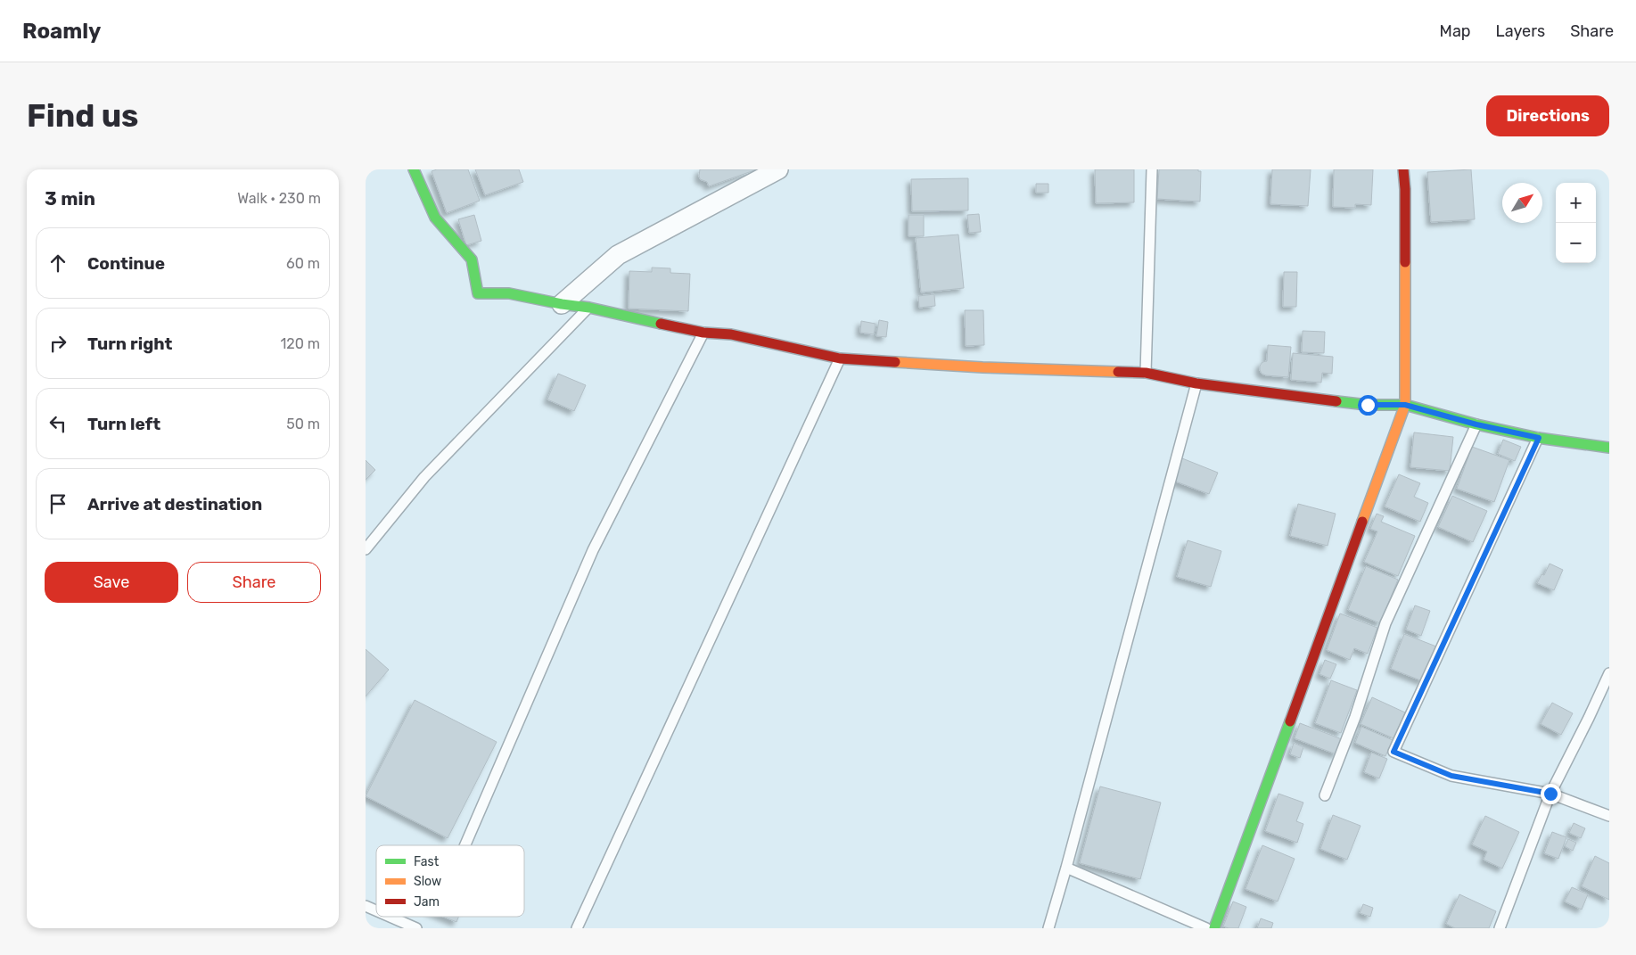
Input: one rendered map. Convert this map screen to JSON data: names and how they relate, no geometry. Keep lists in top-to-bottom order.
{
  "legend": ["Fast", "Slow", "Jam"],
  "north": "top right",
  "page": {
    "header": "Roamly",
    "nav": ["Map", "Layers", "Share"],
    "buttons": [
      "Directions",
      ["Save", "Share"]
    ],
    "title": "Find us",
    "heading": ["3 min", "Walk · 230 m"],
    "map_buttons": ["+", "−"],
    "list": [
      ["Continue", "60 m"],
      ["Turn right", "120 m"],
      ["Turn left", "50 m"],
      "Arrive at destination"
    ]
  }
}
